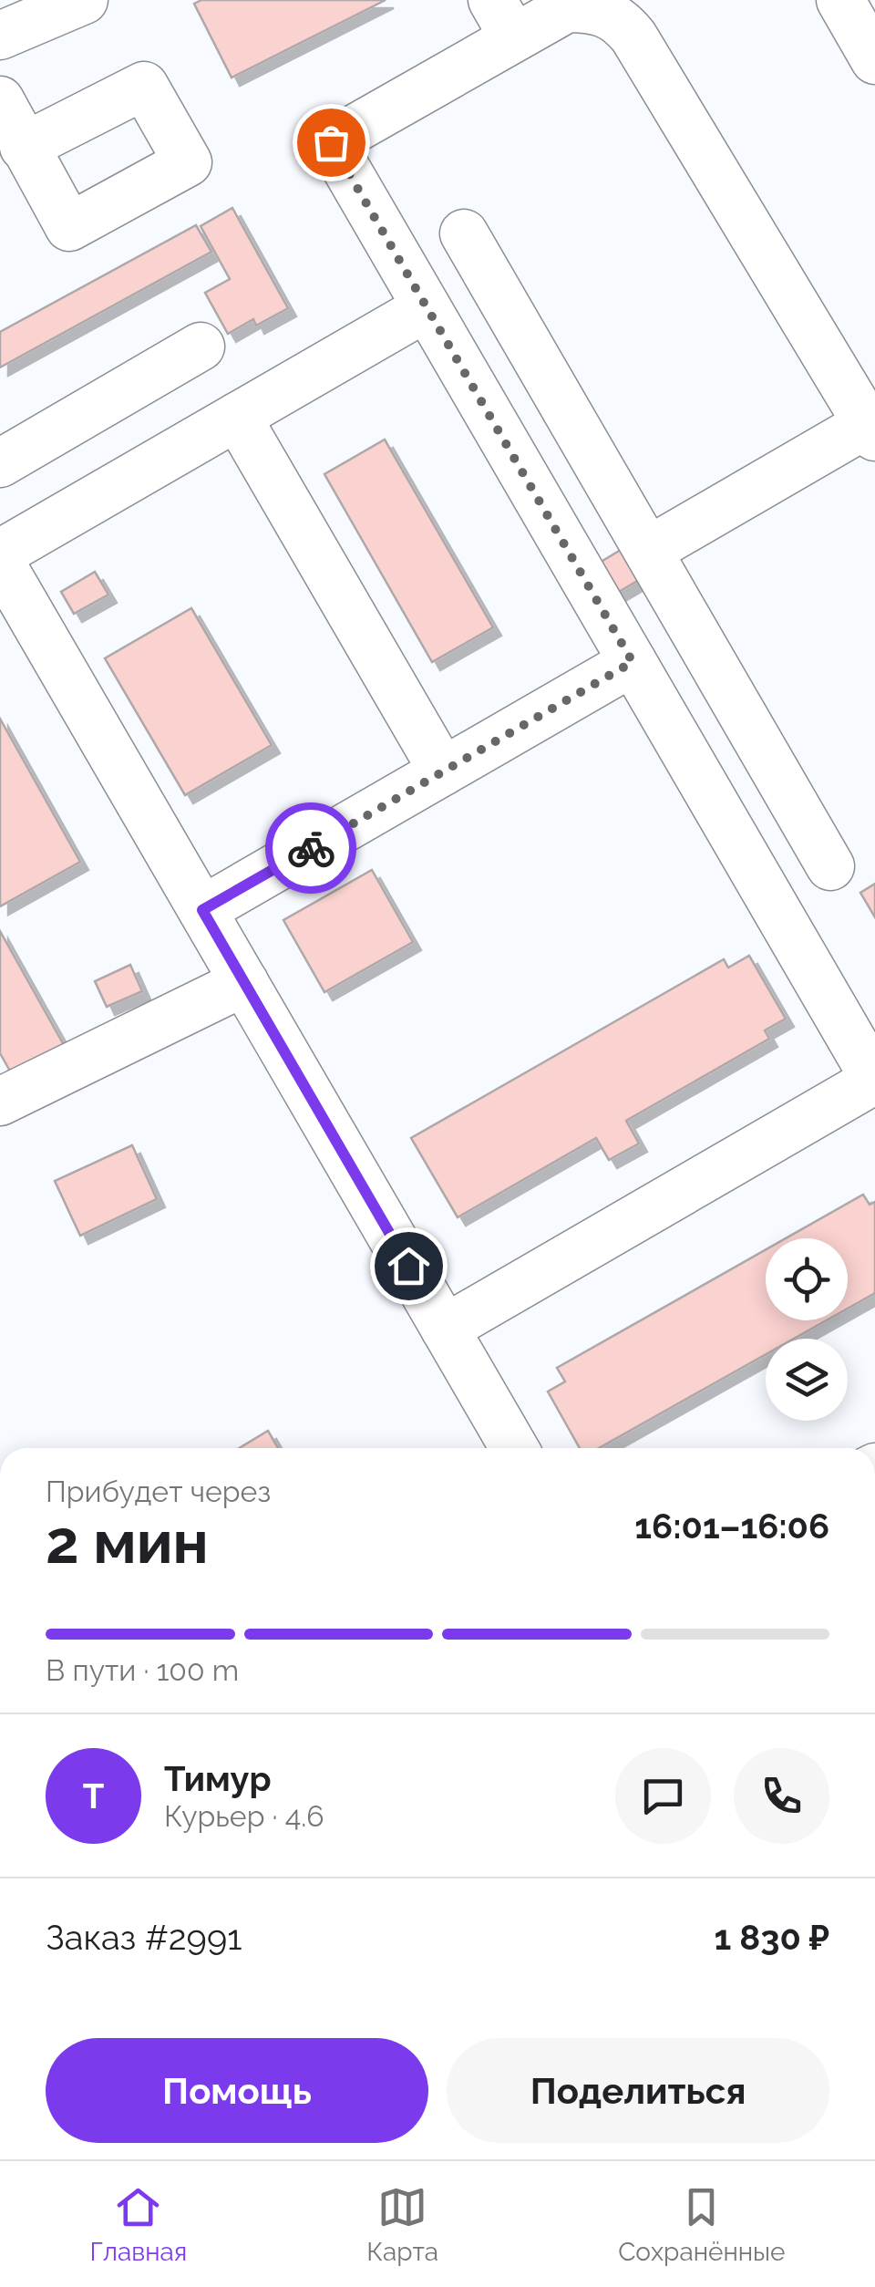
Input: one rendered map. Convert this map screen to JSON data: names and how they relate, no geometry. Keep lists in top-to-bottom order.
{
  "page": {
    "heading": ["2 мин", "Прибудет через", "16:01–16:06"],
    "panel": [
      "Тимур",
      "Курьер · 4.6",
      "Заказ #2991",
      "1 830 ₽"
    ],
    "bar": "В пути · 100 m",
    "round": "Т",
    "buttons": ["Помощь", "Поделиться"],
    "tabs": ["Главная", "Карта", "Сохранённые"]
  }
}
